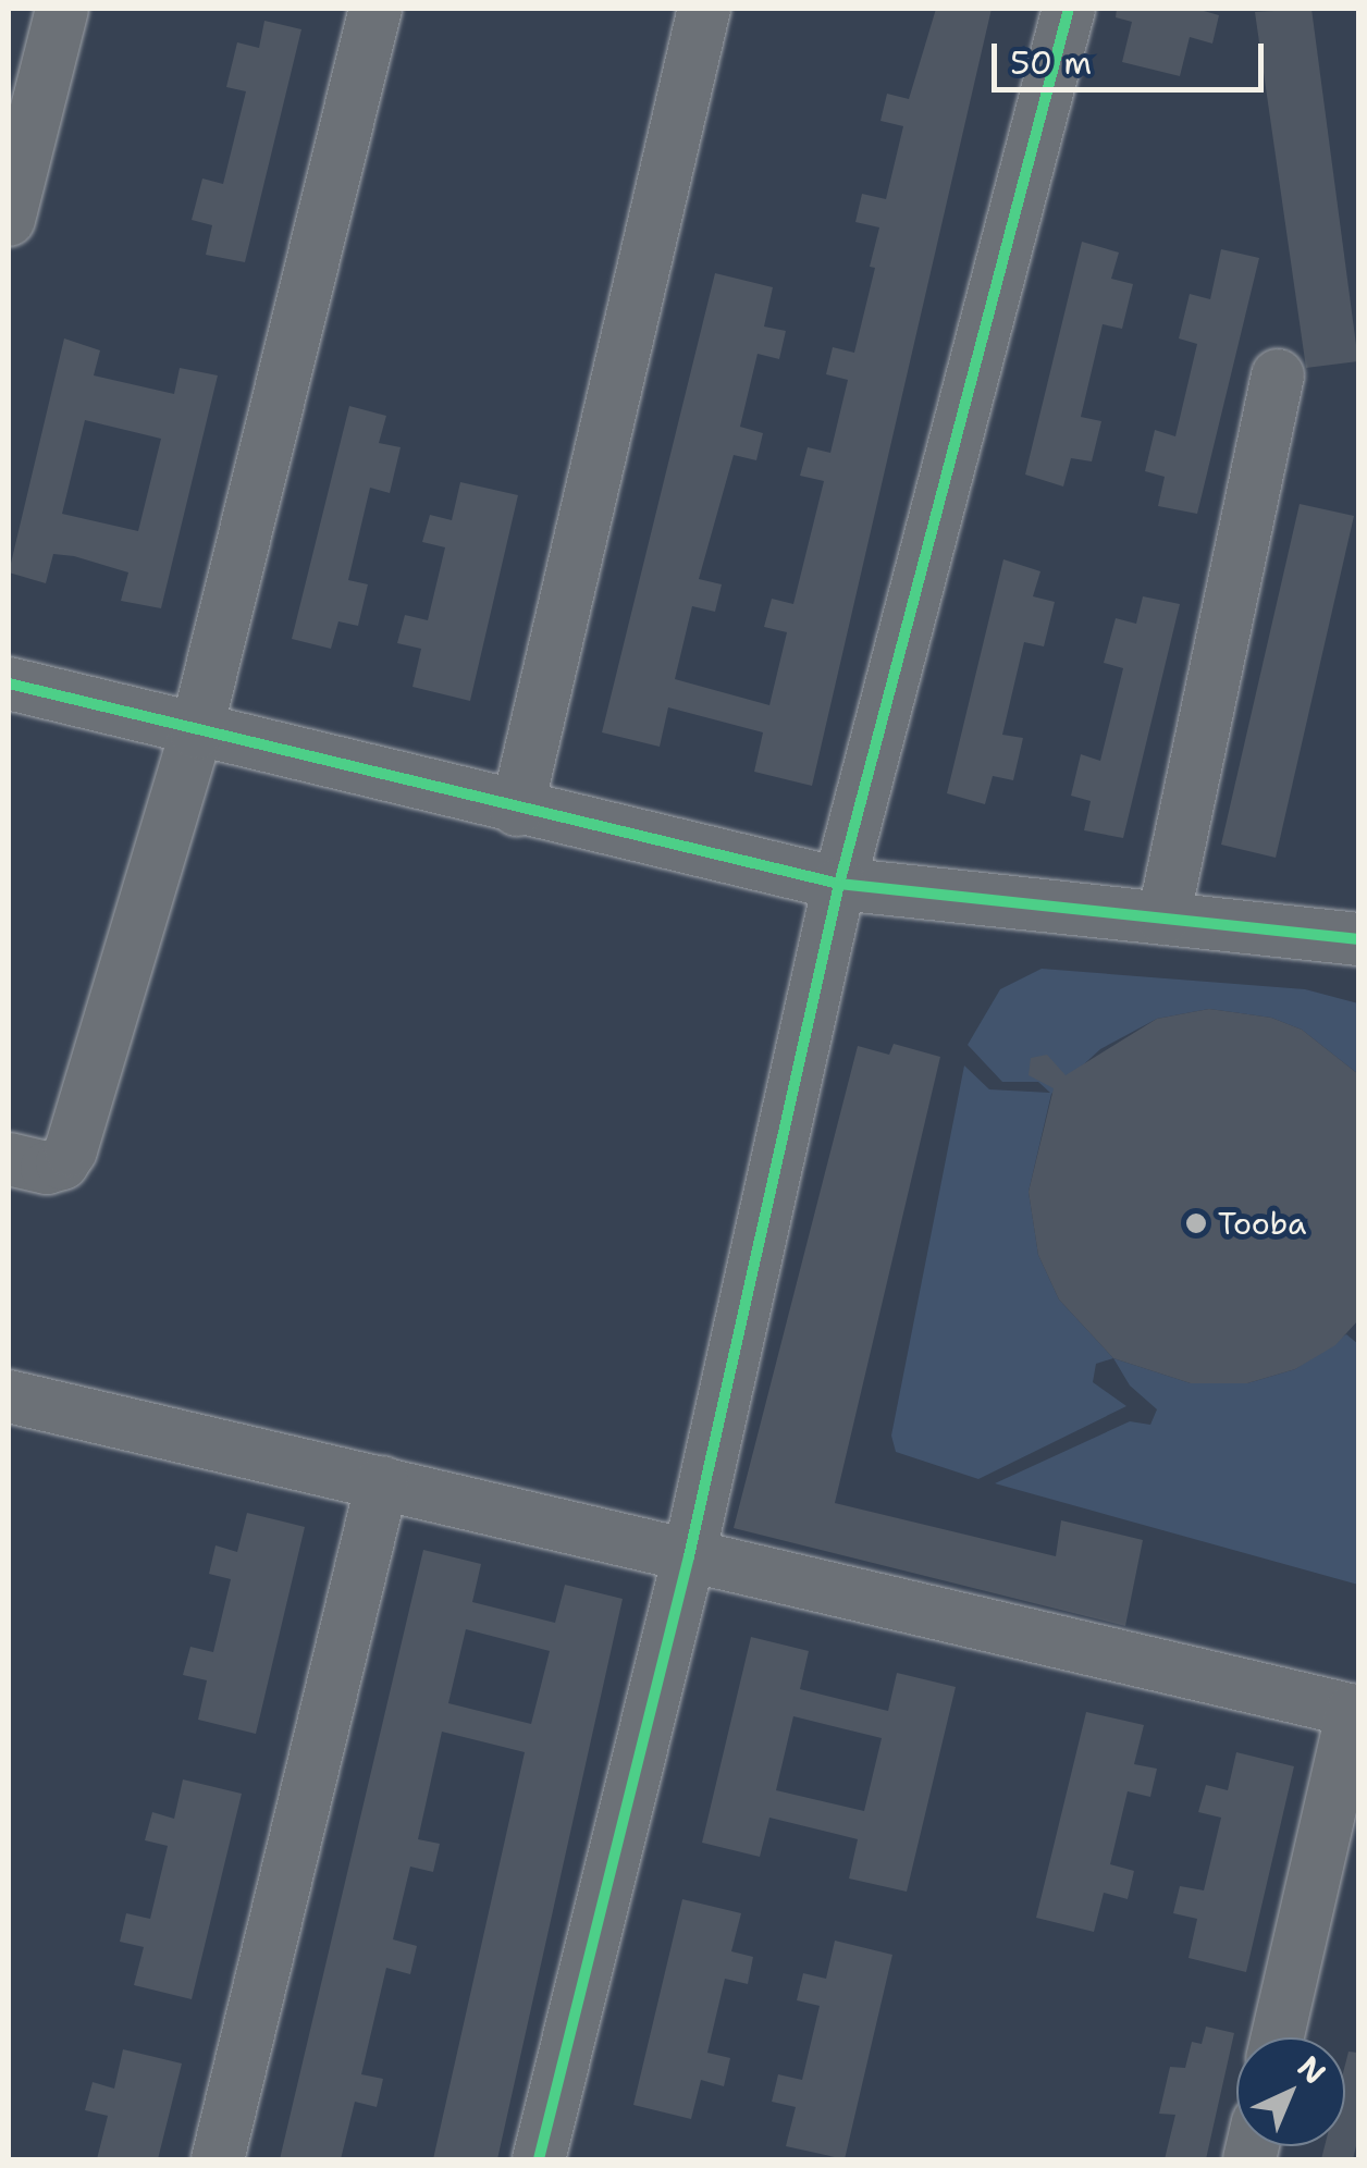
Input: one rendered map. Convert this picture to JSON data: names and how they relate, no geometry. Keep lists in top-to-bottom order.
{
  "places": ["Tooba"],
  "scale_bar": "50 m",
  "north": "top right"
}
